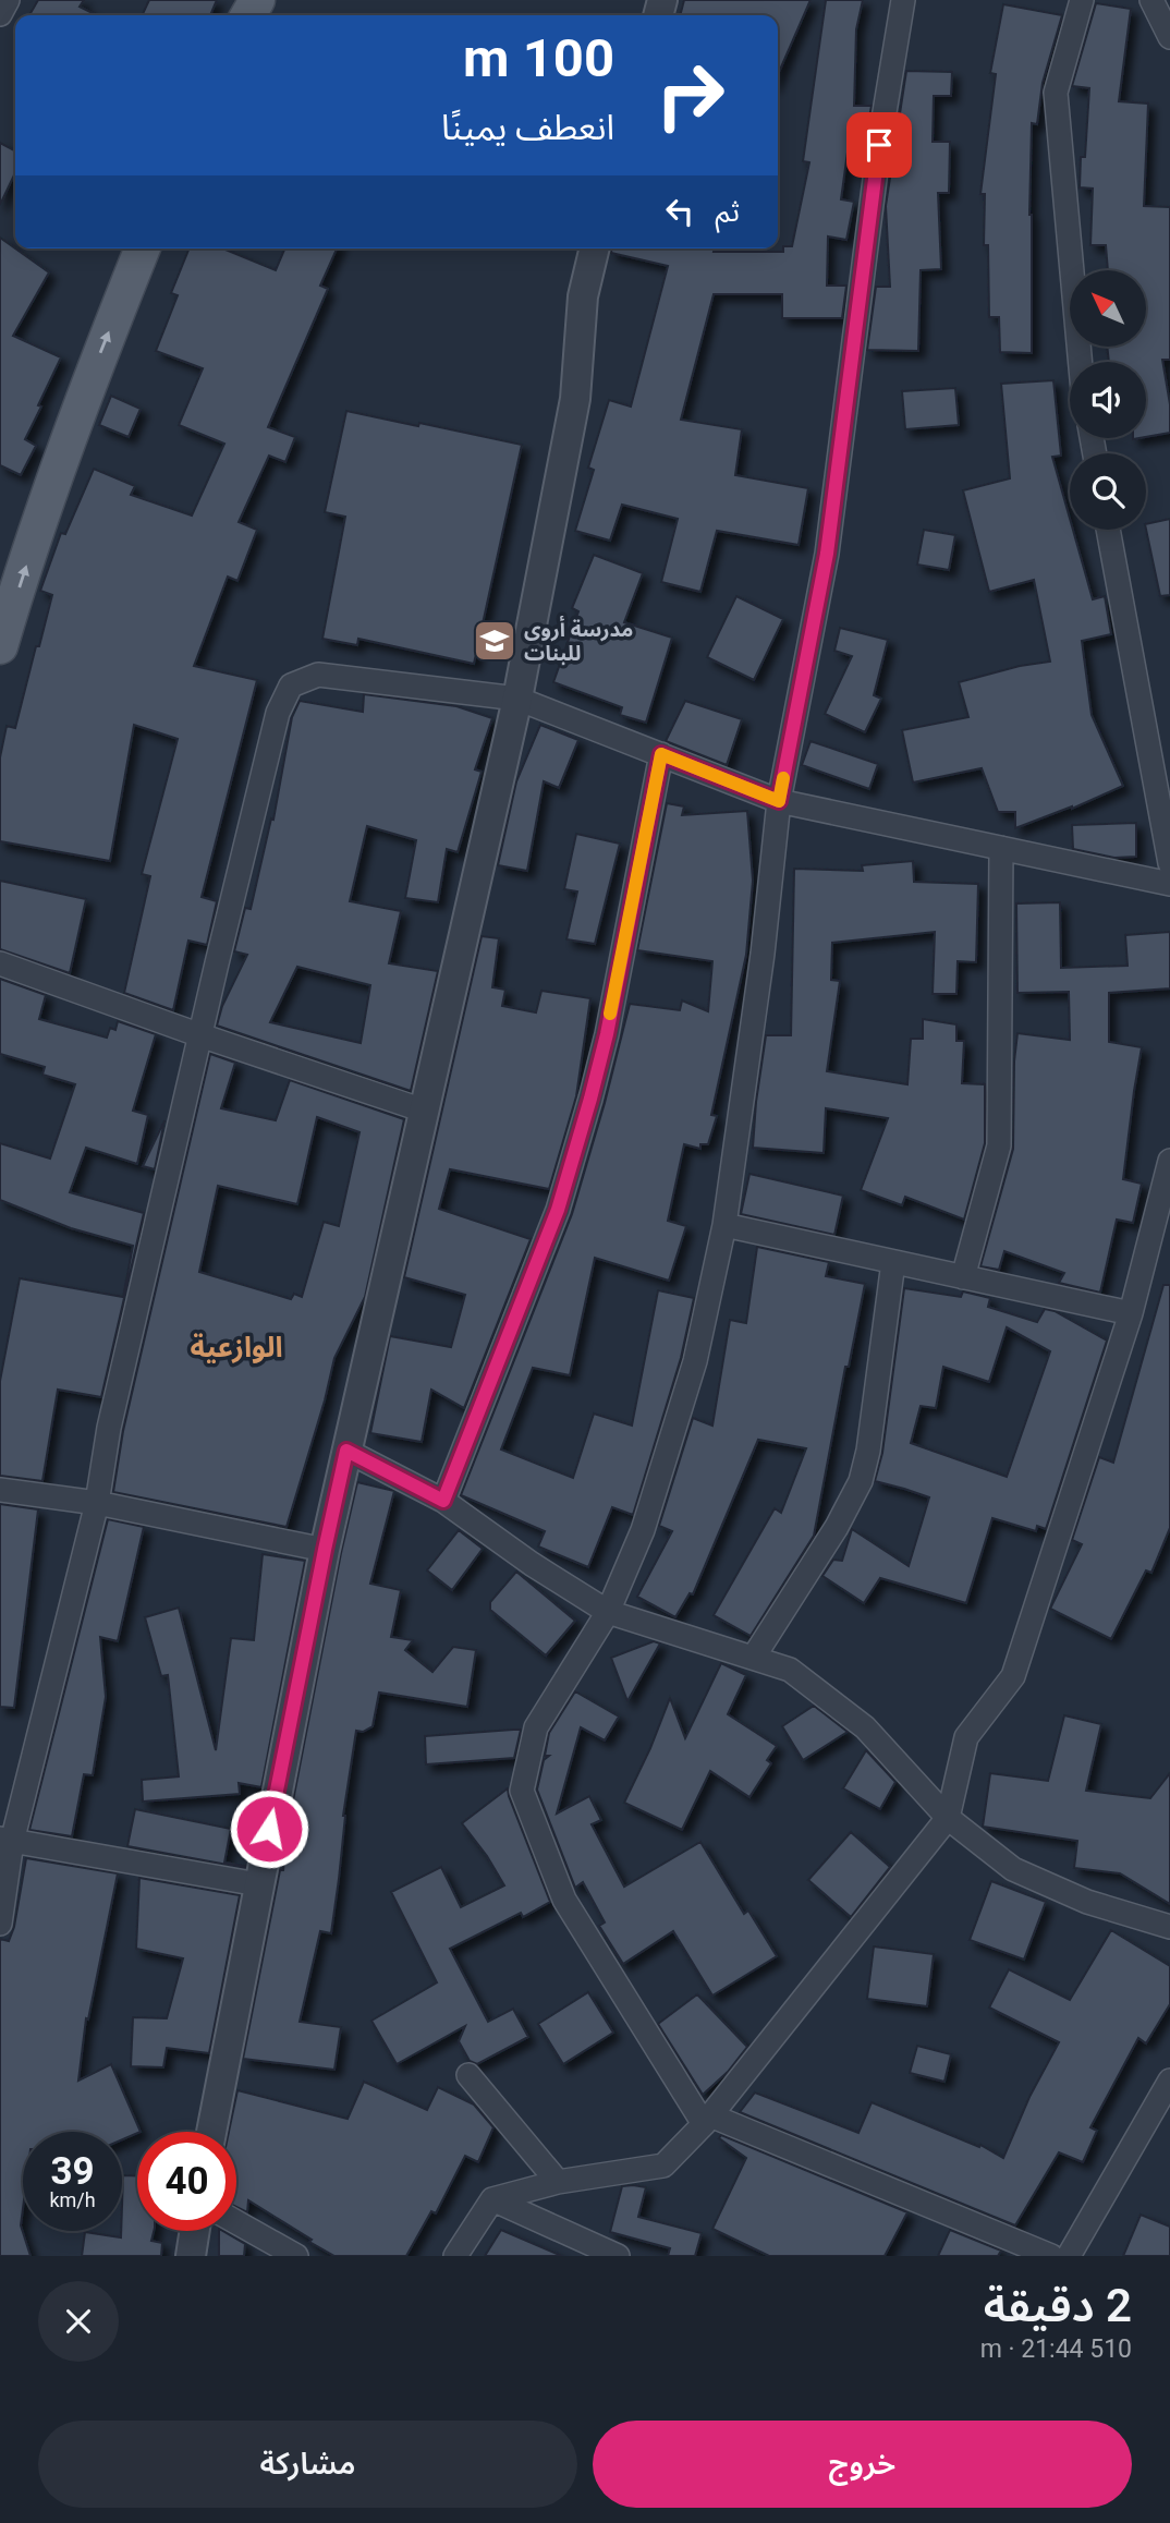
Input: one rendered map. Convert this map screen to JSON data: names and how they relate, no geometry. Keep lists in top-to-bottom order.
{
  "districts": ["الوازعية"],
  "places": {
    "school or university": ["مدرسة أروى للبنات"]
  },
  "north": "top left",
  "page": {
    "turn": ["100 m", "انعطف يمينًا"],
    "then": "ثم",
    "speed": "39 km/h",
    "limit": "40",
    "heading": ["2 دقيقة", "510 m · 21:44"],
    "buttons": ["خروج", "مشاركة"]
  }
}
